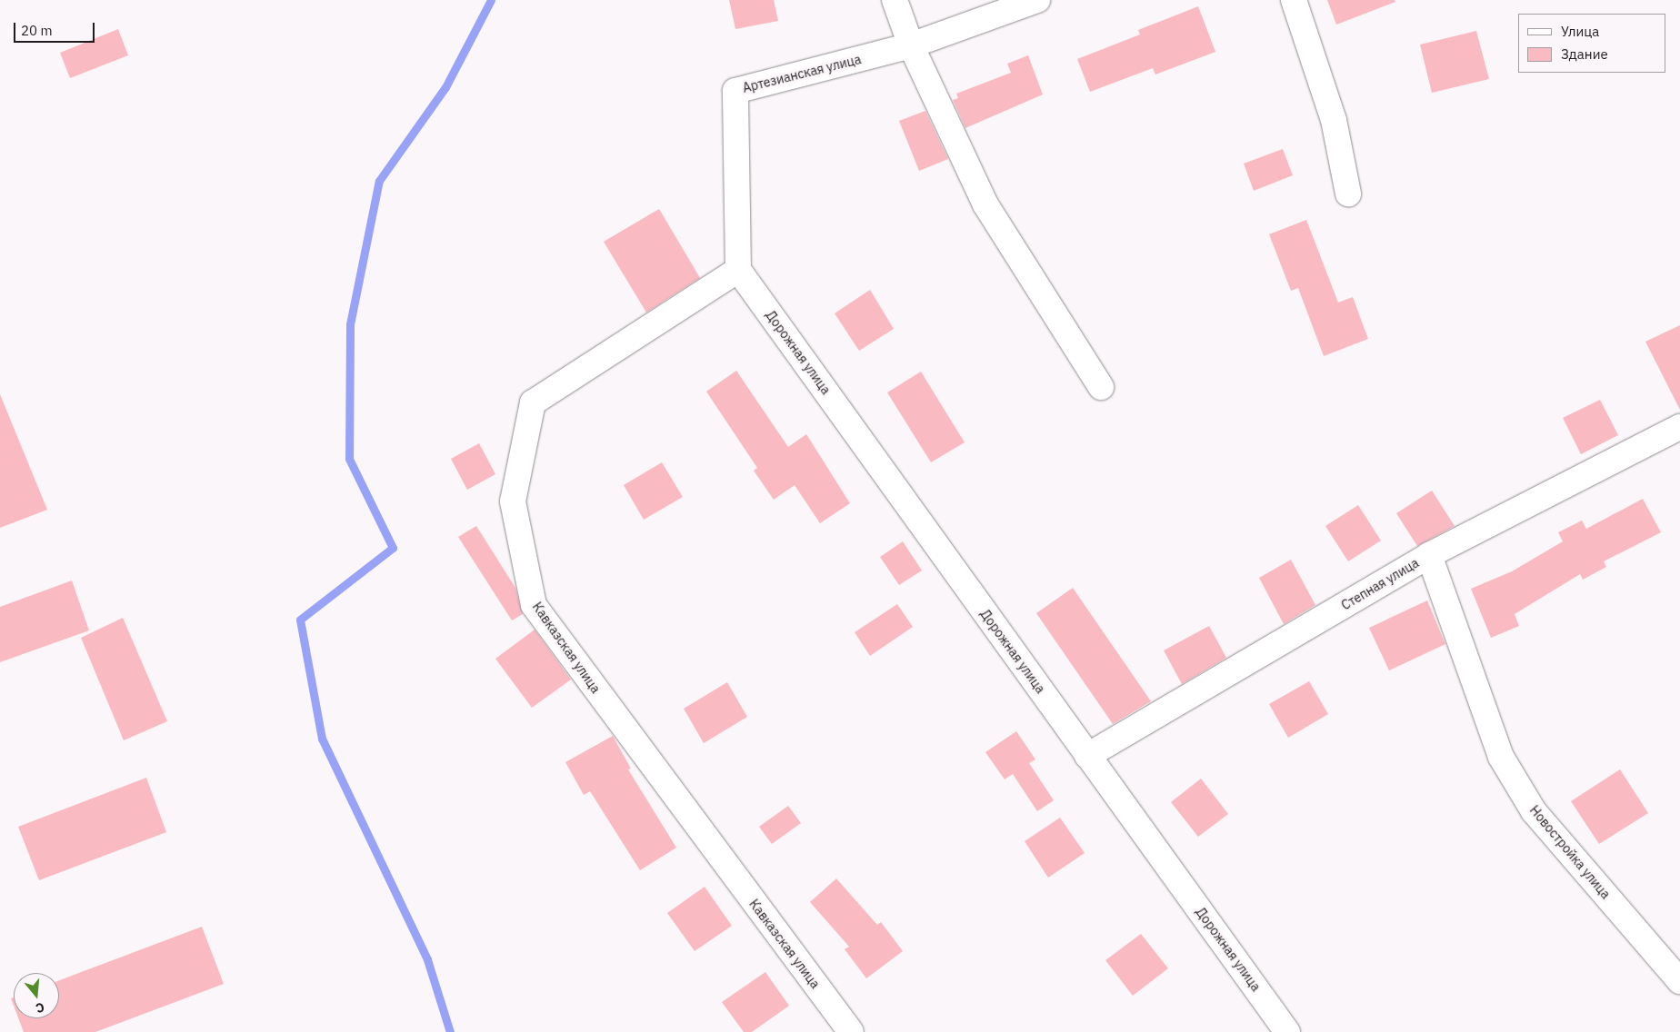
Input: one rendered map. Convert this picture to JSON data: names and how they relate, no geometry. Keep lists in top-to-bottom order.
{
  "streets": {
    "street": [
      "Артезианская улица",
      "Дорожная улица",
      "Степная улица",
      "Кавказская улица",
      "Новостройка улица"
    ]
  },
  "crossings": [
    ["Артезианская улица", "Дорожная улица"],
    ["Артезианская улица", "Кавказская улица"],
    ["Дорожная улица", "Степная улица"],
    ["Дорожная улица", "Кавказская улица"],
    ["Степная улица", "Новостройка улица"]
  ],
  "legend": ["Улица", "Здание"],
  "scale_bar": "20 m",
  "north": "bottom"
}
